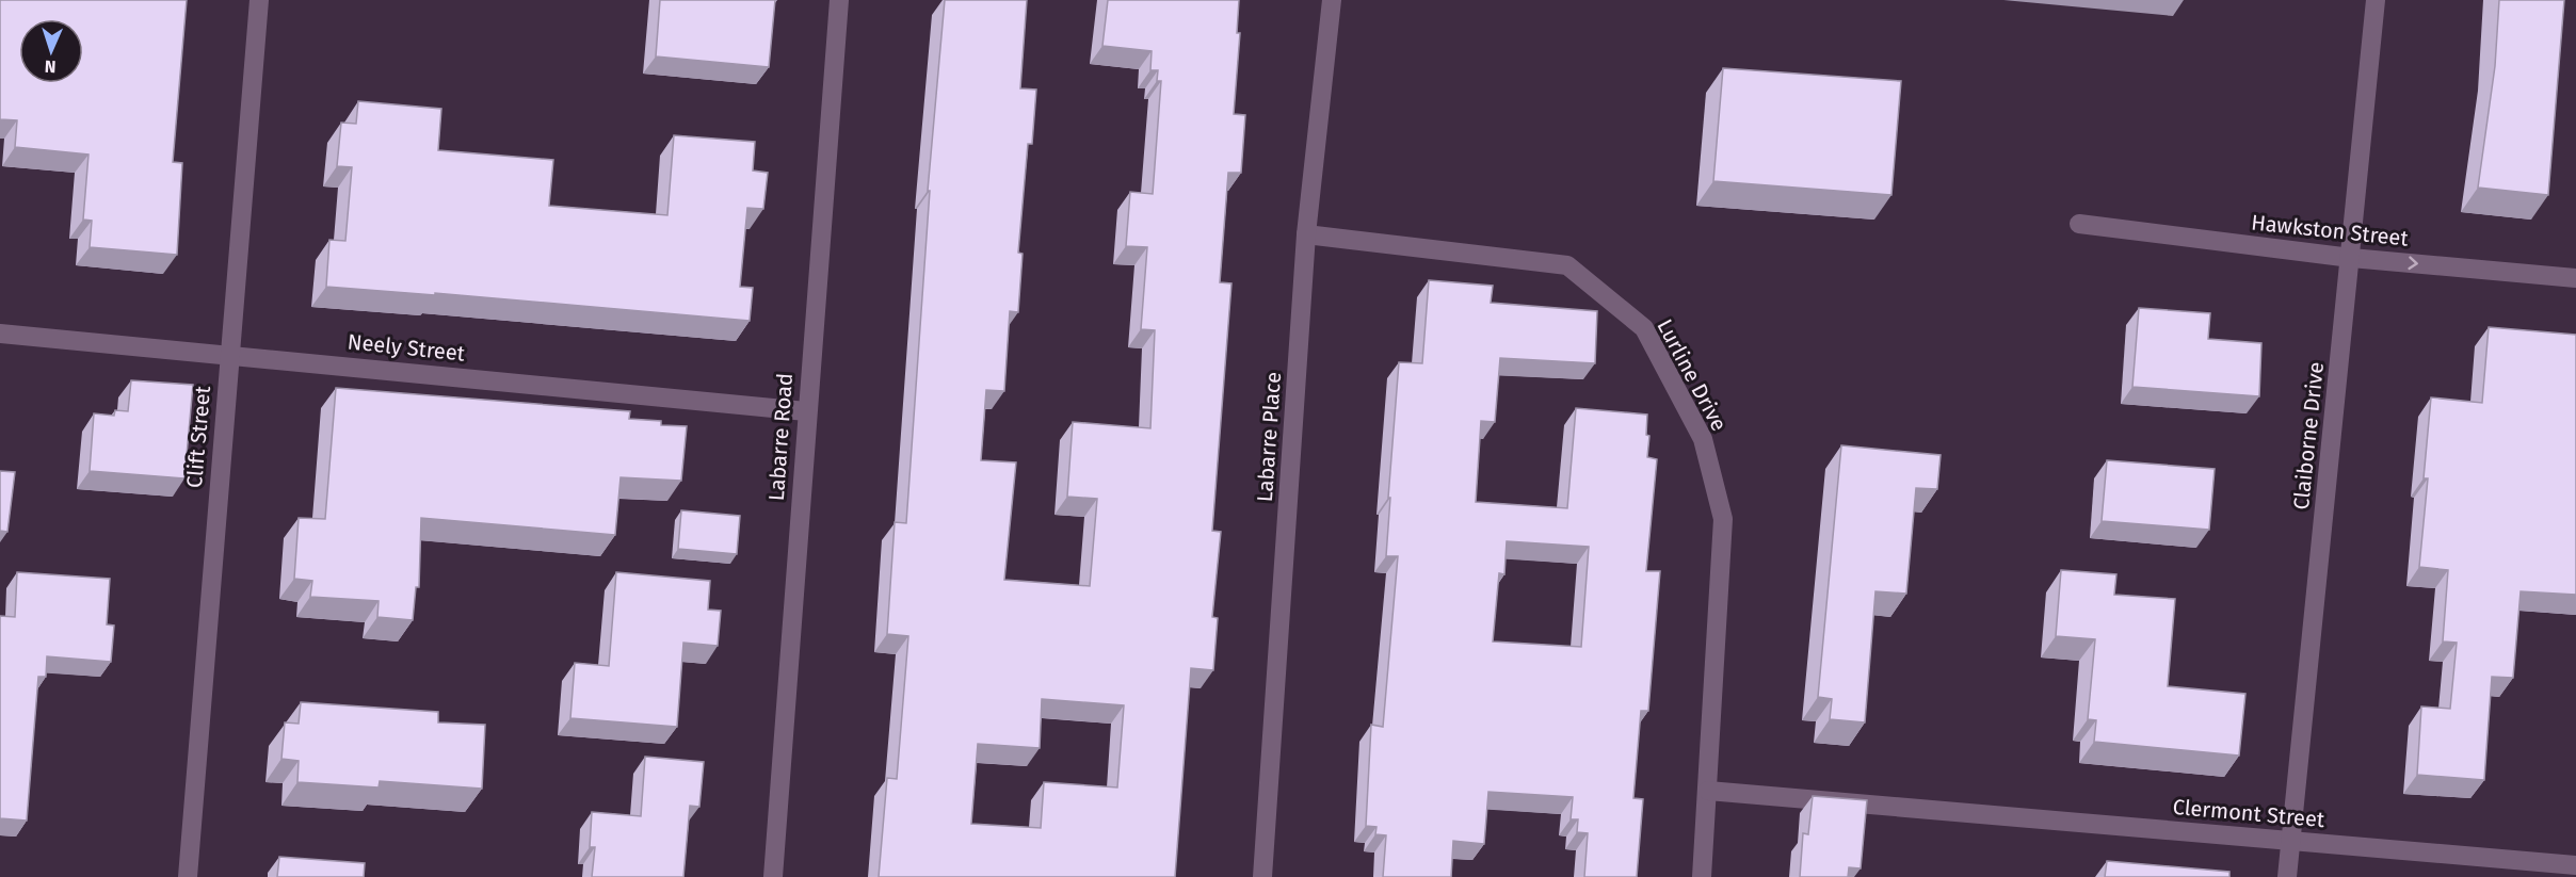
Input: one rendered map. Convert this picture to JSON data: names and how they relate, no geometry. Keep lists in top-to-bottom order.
{
  "streets": {
    "street": [
      "Hawkston Street",
      "Neely Street",
      "Lurline Drive",
      "Claiborne Drive",
      "Clift Street",
      "Labarre Road",
      "Labarre Place",
      "Clermont Street"
    ]
  },
  "crossings": [
    ["Hawkston Street", "Claiborne Drive"],
    ["Neely Street", "Clift Street"],
    ["Neely Street", "Labarre Road"],
    ["Lurline Drive", "Labarre Place"],
    ["Lurline Drive", "Clermont Street"],
    ["Claiborne Drive", "Clermont Street"]
  ],
  "one_way": ["Hawkston Street"],
  "north": "bottom"
}
